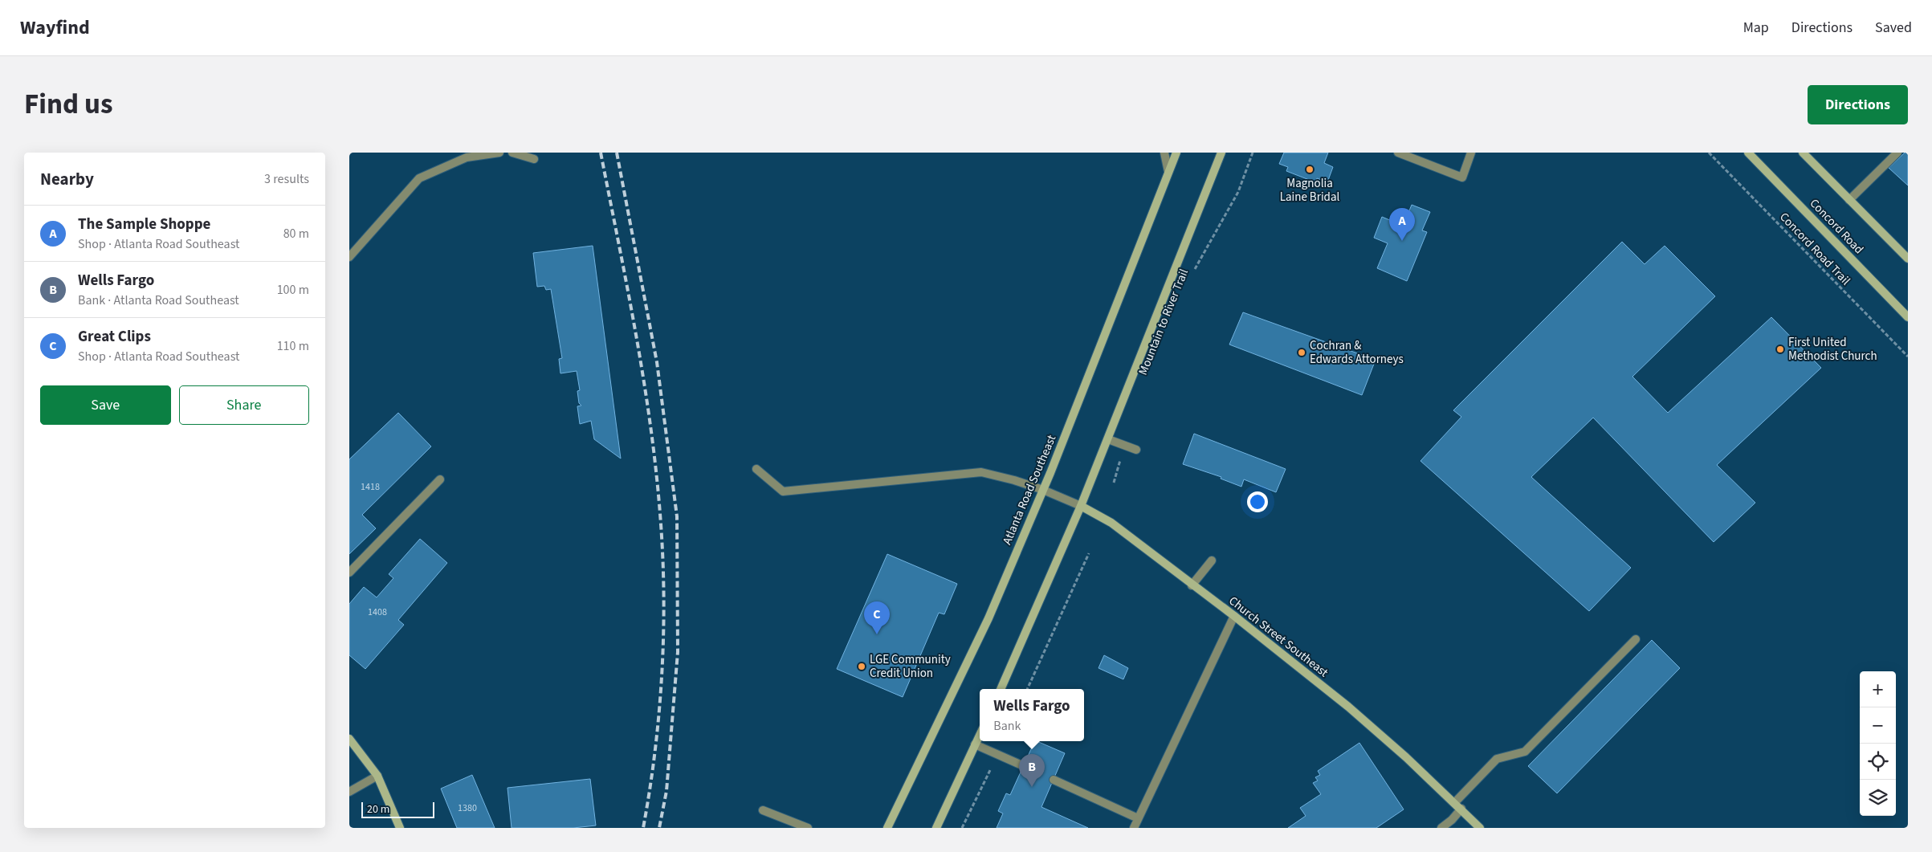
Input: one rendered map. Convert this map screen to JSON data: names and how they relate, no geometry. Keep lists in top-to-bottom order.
{
  "streets": {
    "main road": ["Concord Road", "Atlanta Road Southeast", "Church Street Southeast"],
    "path": ["Concord Road Trail", "Mountain to River Trail"]
  },
  "crossings": [
    ["Atlanta Road Southeast", "Church Street Southeast"]
  ],
  "places": [
    "Magnolia Laine Bridal",
    "First United Methodist Church",
    "Cochran & Edwards Attorneys",
    "LGE Community Credit Union"
  ],
  "house_numbers": ["1418", "1408", "1380"],
  "scale_bar": "20 m",
  "page": {
    "header": "Wayfind",
    "nav": ["Map", "Directions", "Saved"],
    "title": "Find us",
    "buttons": [
      "Directions",
      ["Save", "Share"]
    ],
    "heading": ["Nearby", "3 results"],
    "list": [
      {
        "mark": "A",
        "name": "The Sample Shoppe",
        "note": "Shop · Atlanta Road Southeast",
        "value": "80 m"
      },
      {
        "mark": "B",
        "name": "Wells Fargo",
        "note": "Bank · Atlanta Road Southeast",
        "value": "100 m"
      },
      {
        "mark": "C",
        "name": "Great Clips",
        "note": "Shop · Atlanta Road Southeast",
        "value": "110 m"
      }
    ],
    "pins": ["A", "C", "B"],
    "map_buttons": ["+", "−"],
    "popup": ["Wells Fargo", "Bank"],
    "scale": "20 m"
  }
}
